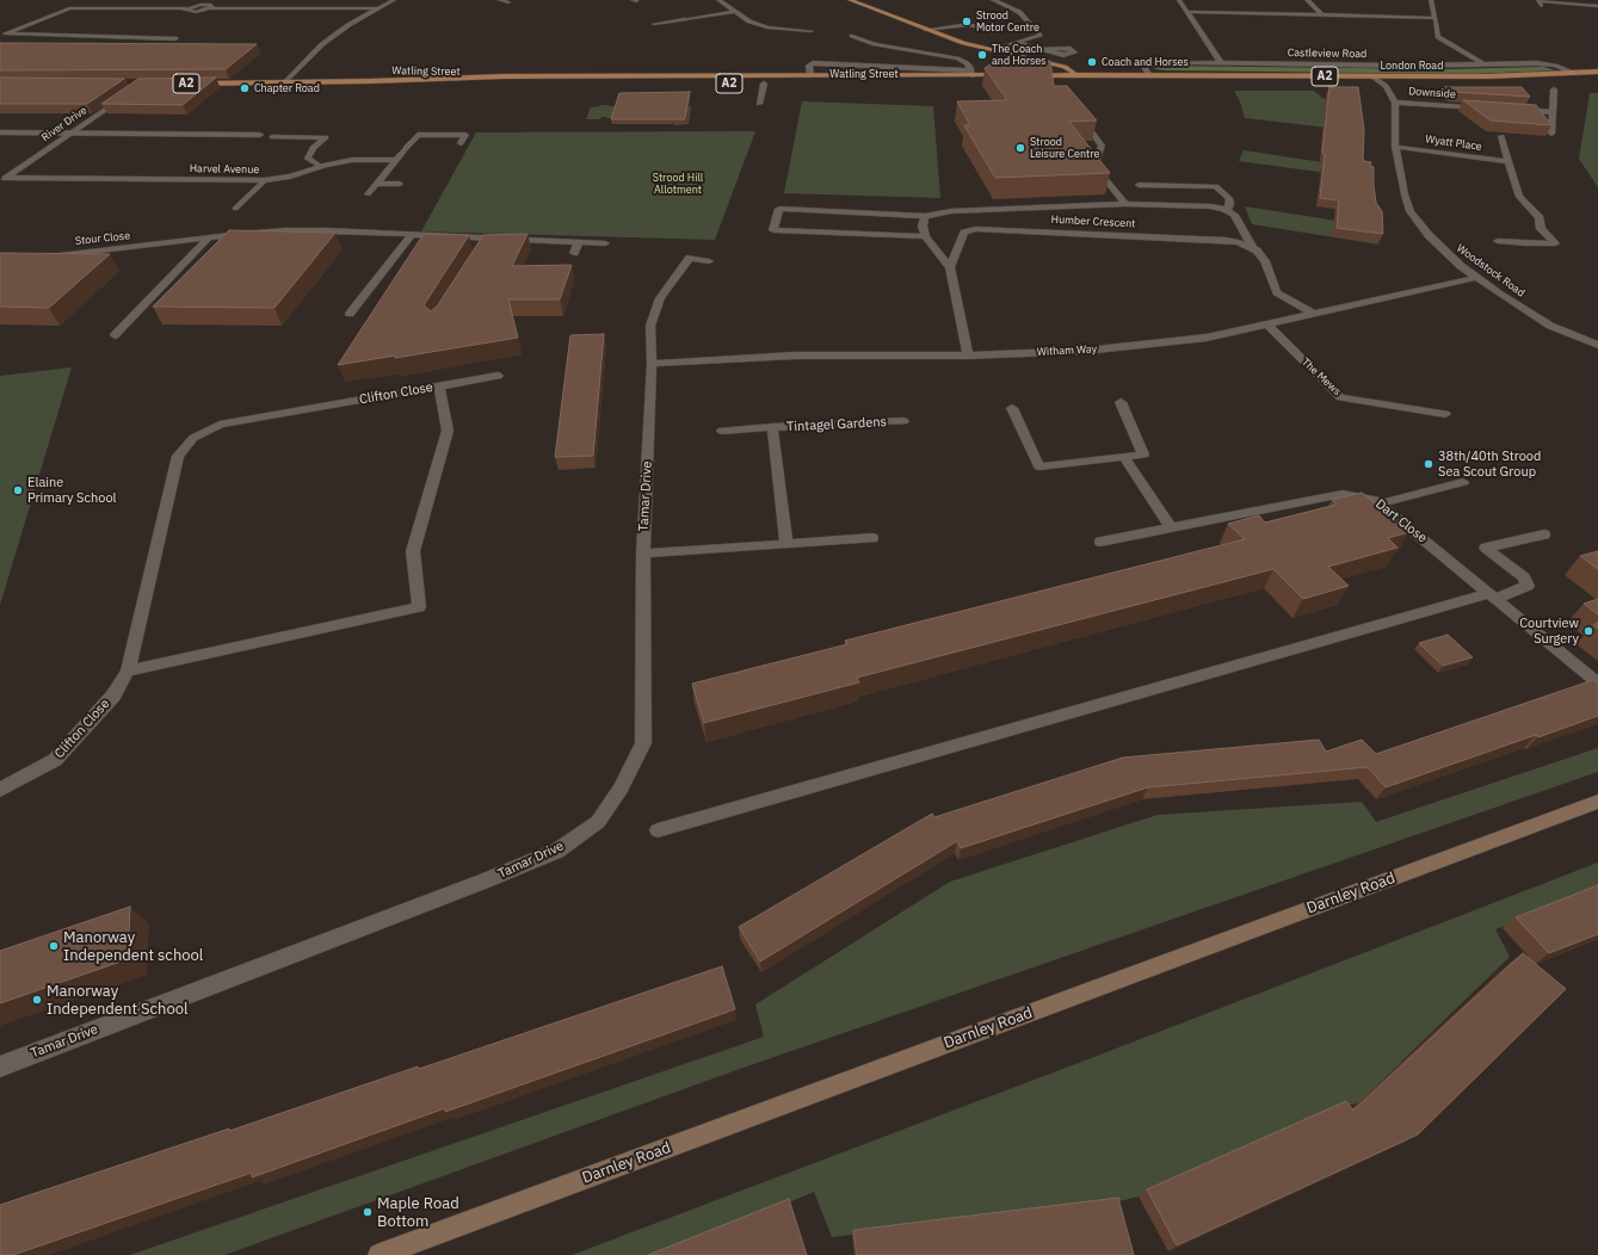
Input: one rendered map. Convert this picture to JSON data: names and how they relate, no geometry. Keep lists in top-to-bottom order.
{
  "streets": {
    "main road": ["London Road", "Watling Street", "A2"],
    "street": [
      "Castleview Road",
      "Downside",
      "River Drive",
      "Wyatt Place",
      "Harvel Avenue",
      "Humber Crescent",
      "Stour Close",
      "Woodstock Road",
      "Witham Way",
      "The Mews",
      "Clifton Close",
      "Tintagel Gardens",
      "Tamar Drive",
      "Dart Close",
      "Darnley Road"
    ]
  },
  "crossings": [
    ["Castleview Road", "London Road"],
    ["Castleview Road", "A2"],
    ["London Road", "A2"],
    ["Watling Street", "A2"],
    ["Downside", "Woodstock Road"],
    ["River Drive", "Harvel Avenue"],
    ["Wyatt Place", "Woodstock Road"],
    ["Woodstock Road", "Witham Way"],
    ["Witham Way", "The Mews"],
    ["Witham Way", "Tamar Drive"]
  ],
  "parks": ["Strood Hill Allotment"],
  "places": [
    "Strood Motor Centre",
    "The Coach and Horses",
    "Coach and Horses",
    "Chapter Road",
    "Strood Leisure Centre",
    "38th/40th Strood Sea Scout Group",
    "Elaine Primary School",
    "Courtview Surgery",
    "Manorway Independent school",
    "Manorway Independent School",
    "Maple Road Bottom"
  ]
}
